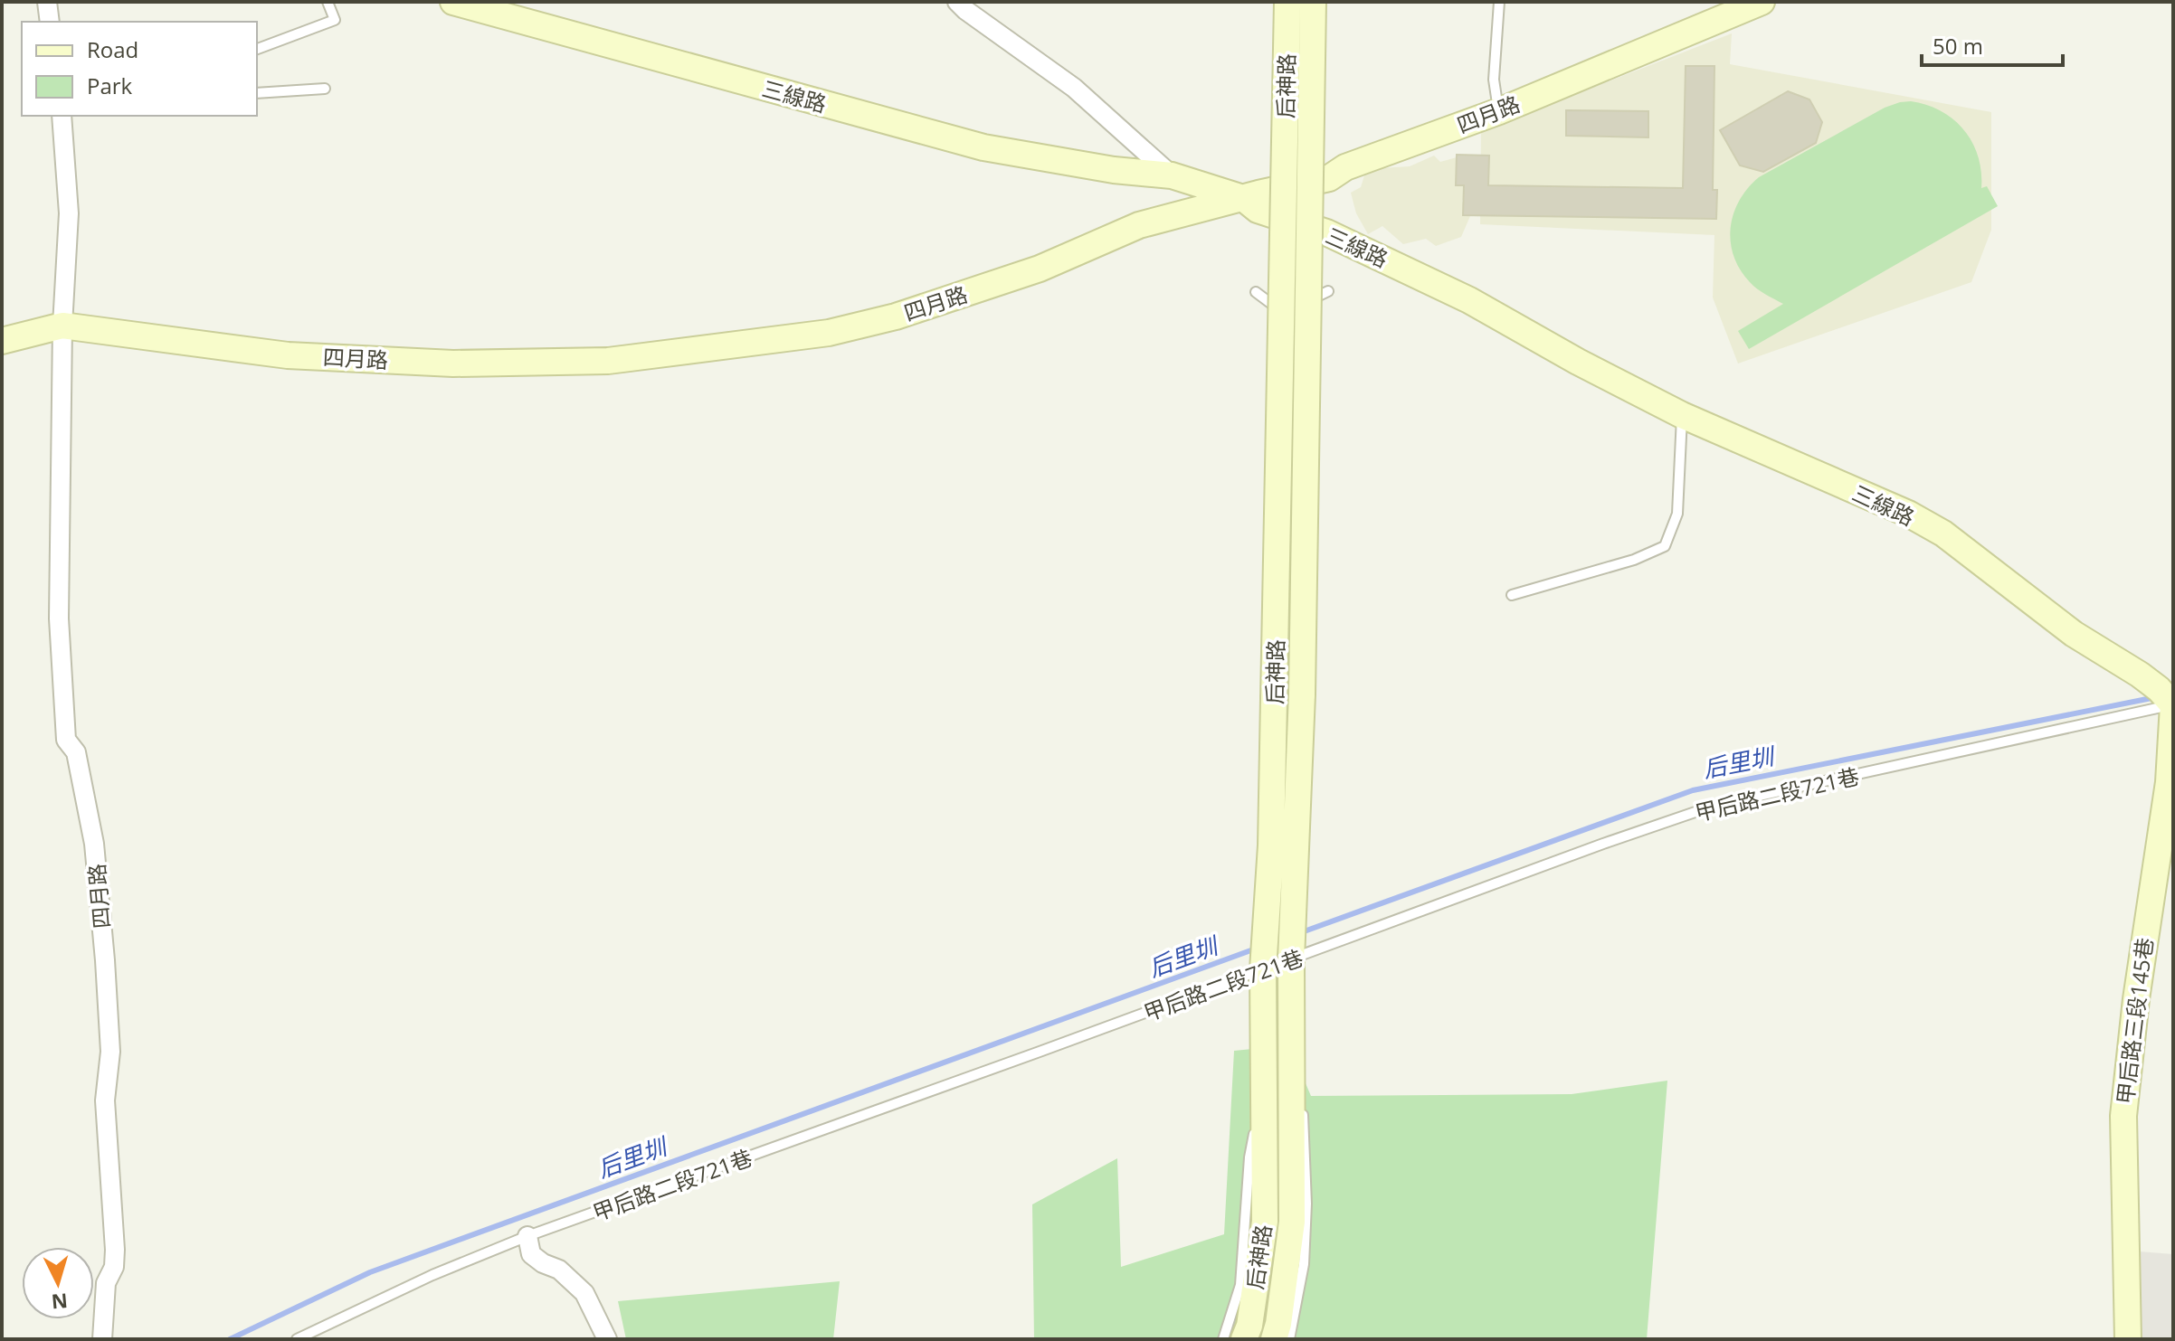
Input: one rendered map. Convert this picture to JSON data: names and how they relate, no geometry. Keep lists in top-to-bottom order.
{
  "streets": {
    "street": [
      "后神路",
      "三線路",
      "四月路",
      "甲后路三段145巷"
    ],
    "lane": ["甲后路二段721巷"]
  },
  "crossings": [
    ["后神路", "甲后路二段721巷"],
    ["三線路", "四月路"],
    ["三線路", "甲后路二段721巷"],
    ["三線路", "甲后路三段145巷"],
    ["甲后路二段721巷", "甲后路三段145巷"]
  ],
  "water": ["后里圳"],
  "legend": ["Road", "Park"],
  "scale_bar": "50 m",
  "north": "bottom"
}
